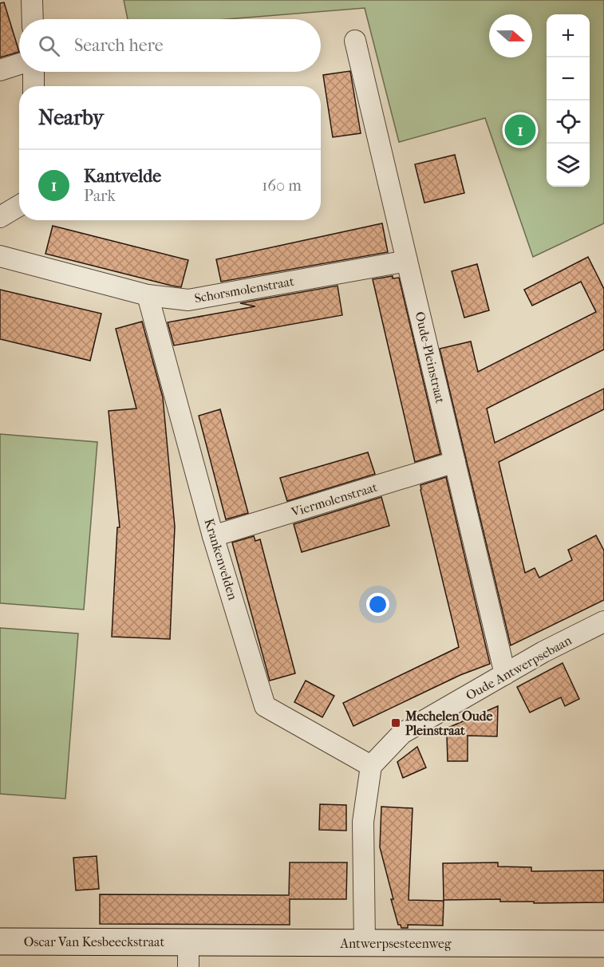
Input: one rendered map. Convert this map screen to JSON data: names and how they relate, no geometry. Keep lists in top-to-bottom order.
{
  "streets": {
    "main road": ["Oscar Van Kesbeeckstraat", "Antwerpsesteenweg"],
    "street": [
      "Schorsmolenstraat",
      "Oude-Pleinstraat",
      "Viermolenstraat",
      "Krankenvelden",
      "Oude Antwerpsebaan"
    ]
  },
  "crossings": [
    ["Schorsmolenstraat", "Oude-Pleinstraat"],
    ["Schorsmolenstraat", "Krankenvelden"],
    ["Oude-Pleinstraat", "Viermolenstraat"],
    ["Oude-Pleinstraat", "Oude Antwerpsebaan"],
    ["Viermolenstraat", "Krankenvelden"],
    ["Krankenvelden", "Oude Antwerpsebaan"],
    ["Oscar Van Kesbeeckstraat", "Antwerpsesteenweg"]
  ],
  "places": {
    "transit": ["Mechelen Oude Pleinstraat"]
  },
  "north": "right",
  "page": {
    "map_buttons": ["+", "−"],
    "search": "Search here",
    "heading": "Nearby",
    "pins": "1",
    "list": [
      {
        "mark": "1",
        "name": "Kantvelde",
        "note": "Park",
        "value": "160 m"
      }
    ]
  }
}
